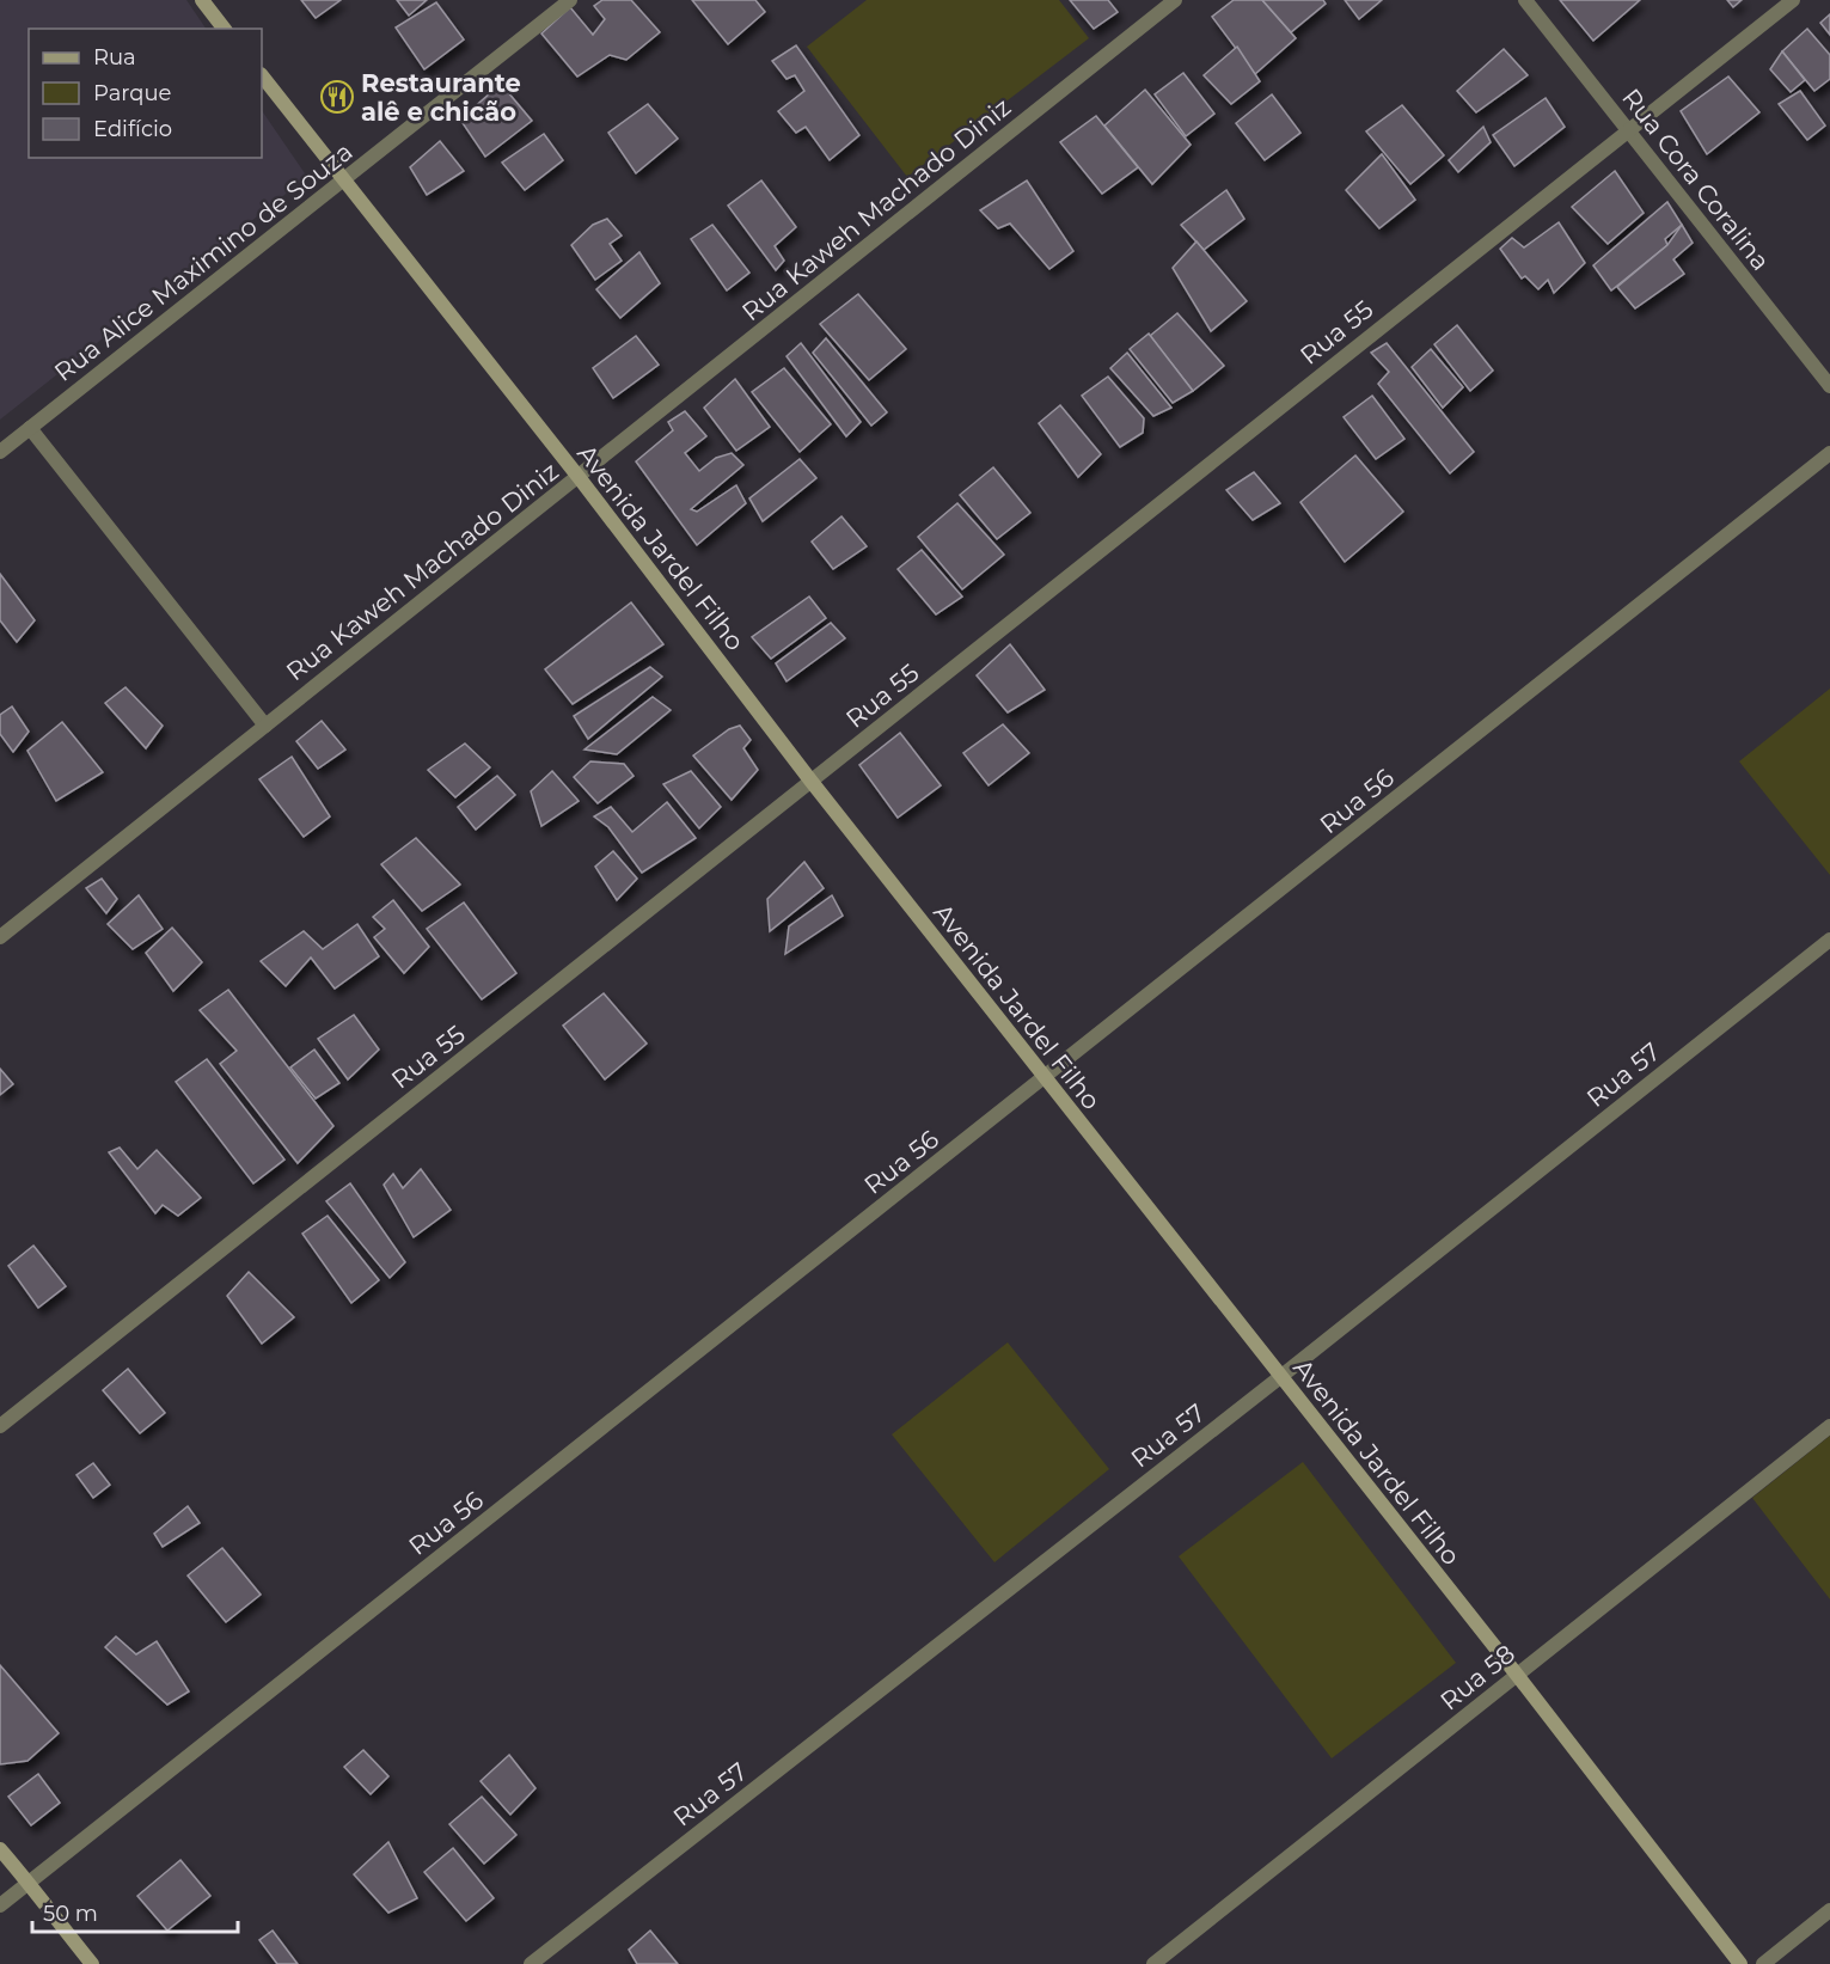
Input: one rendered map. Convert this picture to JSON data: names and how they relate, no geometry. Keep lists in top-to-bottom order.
{
  "streets": {
    "main road": ["Avenida Jardel Filho"],
    "street": [
      "Rua Cora Coralina",
      "Rua Kaweh Machado Diniz",
      "Rua Alice Maximino de Souza",
      "Rua 55",
      "Rua 56",
      "Rua 57",
      "Rua 58"
    ]
  },
  "crossings": [
    ["Rua Cora Coralina", "Rua 55"],
    ["Rua Kaweh Machado Diniz", "Avenida Jardel Filho"],
    ["Rua Alice Maximino de Souza", "Avenida Jardel Filho"],
    ["Rua 55", "Avenida Jardel Filho"],
    ["Avenida Jardel Filho", "Rua 56"],
    ["Avenida Jardel Filho", "Rua 57"],
    ["Avenida Jardel Filho", "Rua 58"]
  ],
  "places": {
    "restaurant": ["Restaurante alê e chicão"]
  },
  "legend": ["Rua", "Parque", "Edifício"],
  "scale_bar": "50 m"
}
